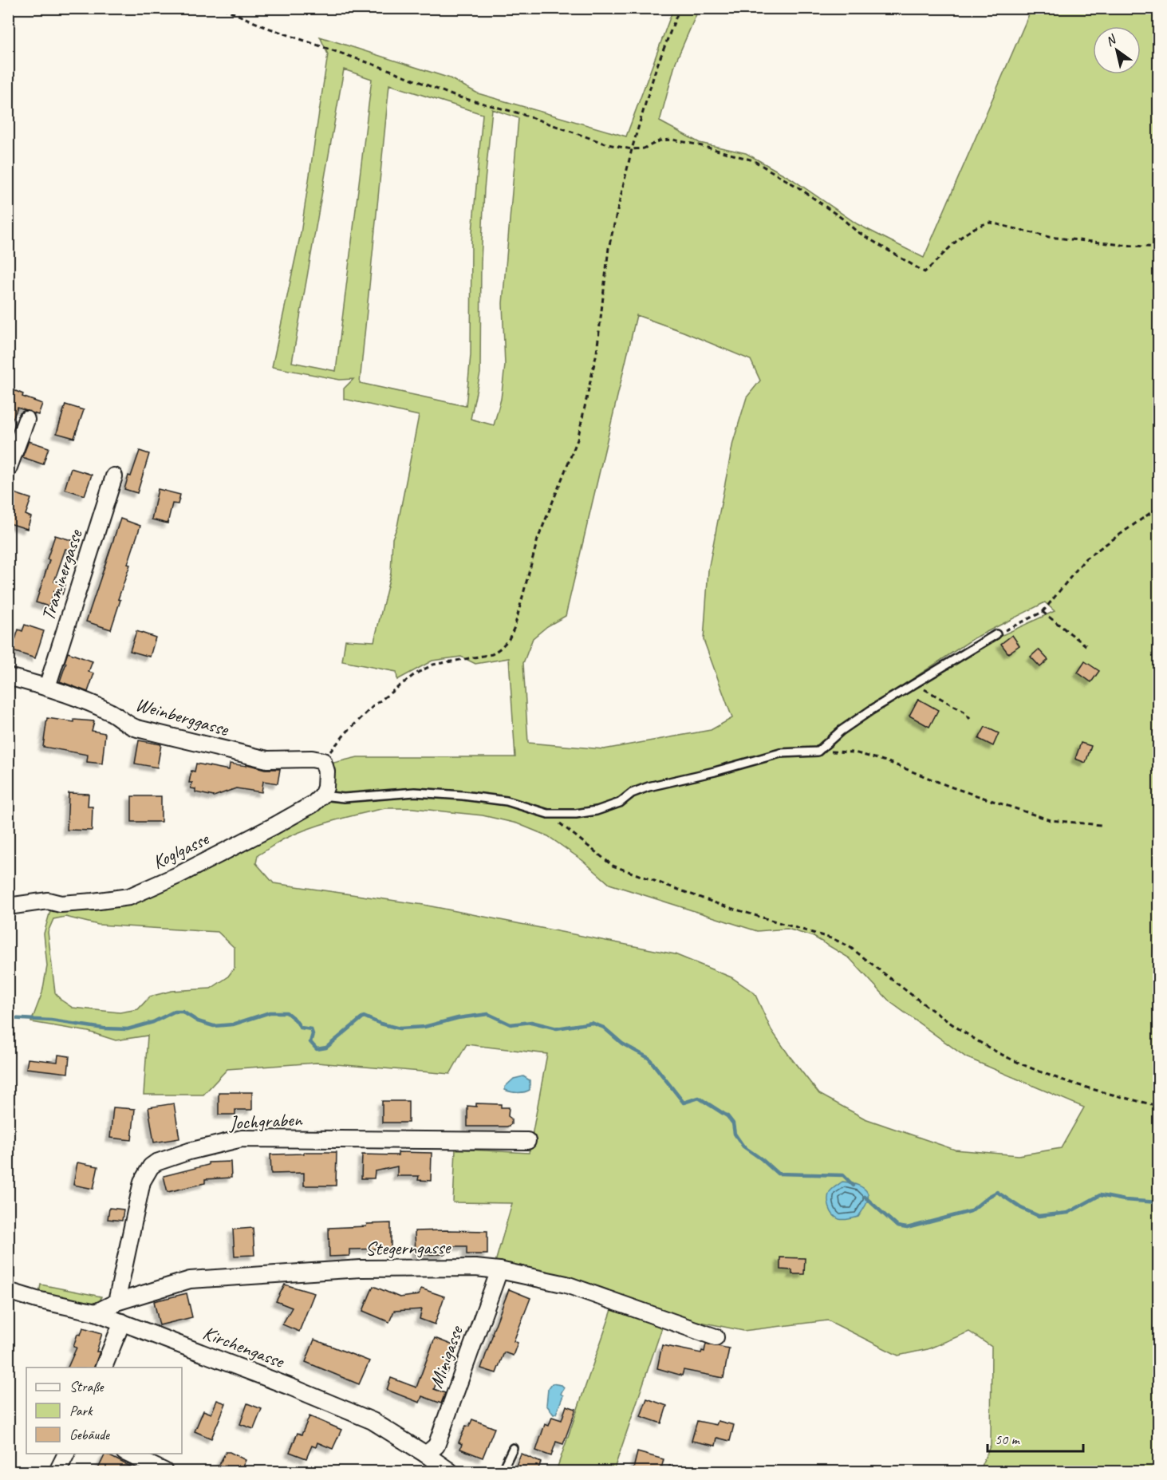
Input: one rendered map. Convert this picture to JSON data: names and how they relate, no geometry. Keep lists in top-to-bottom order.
{
  "streets": {
    "street": [
      "Traminergasse",
      "Weinberggasse",
      "Koglgasse",
      "Jochgraben",
      "Stegerngasse",
      "Kirchengasse",
      "Minigasse"
    ]
  },
  "crossings": [
    ["Traminergasse", "Weinberggasse"],
    ["Jochgraben", "Stegerngasse"],
    ["Stegerngasse", "Kirchengasse"],
    ["Stegerngasse", "Minigasse"],
    ["Kirchengasse", "Minigasse"]
  ],
  "legend": ["Straße", "Park", "Gebäude"],
  "scale_bar": "50 m",
  "north": "top left"
}
